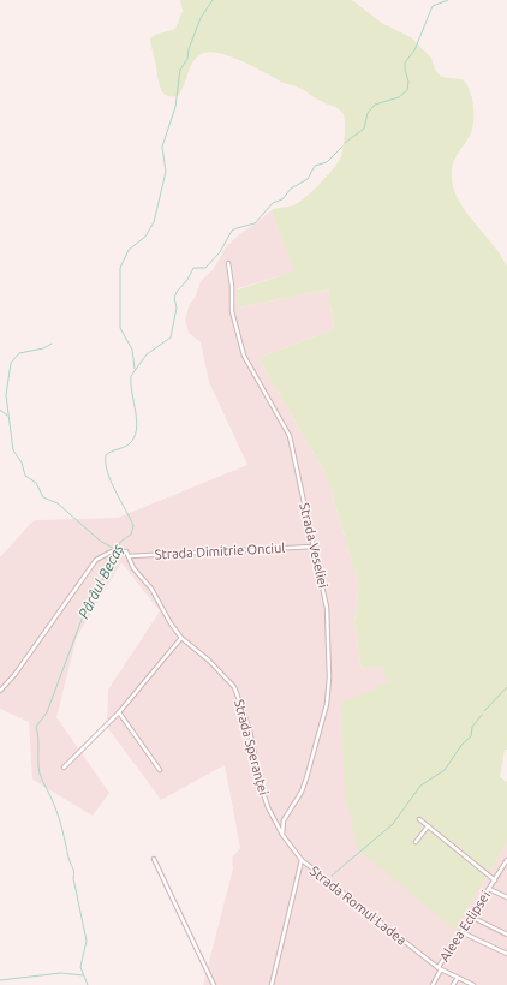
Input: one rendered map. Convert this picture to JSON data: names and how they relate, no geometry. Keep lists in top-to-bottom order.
{
  "streets": {
    "street": [
      "Strada Veseliei",
      "Strada Dimitrie Onciul",
      "Strada Speranței",
      "Strada Romul Ladea",
      "Aleea Eclipsei"
    ]
  },
  "crossings": [
    ["Strada Veseliei", "Strada Dimitrie Onciul"],
    ["Strada Veseliei", "Strada Speranței"],
    ["Strada Veseliei", "Strada Romul Ladea"],
    ["Strada Dimitrie Onciul", "Strada Speranței"],
    ["Strada Speranței", "Strada Romul Ladea"],
    ["Strada Romul Ladea", "Aleea Eclipsei"]
  ],
  "water": ["Pârâul Becaș"]
}
